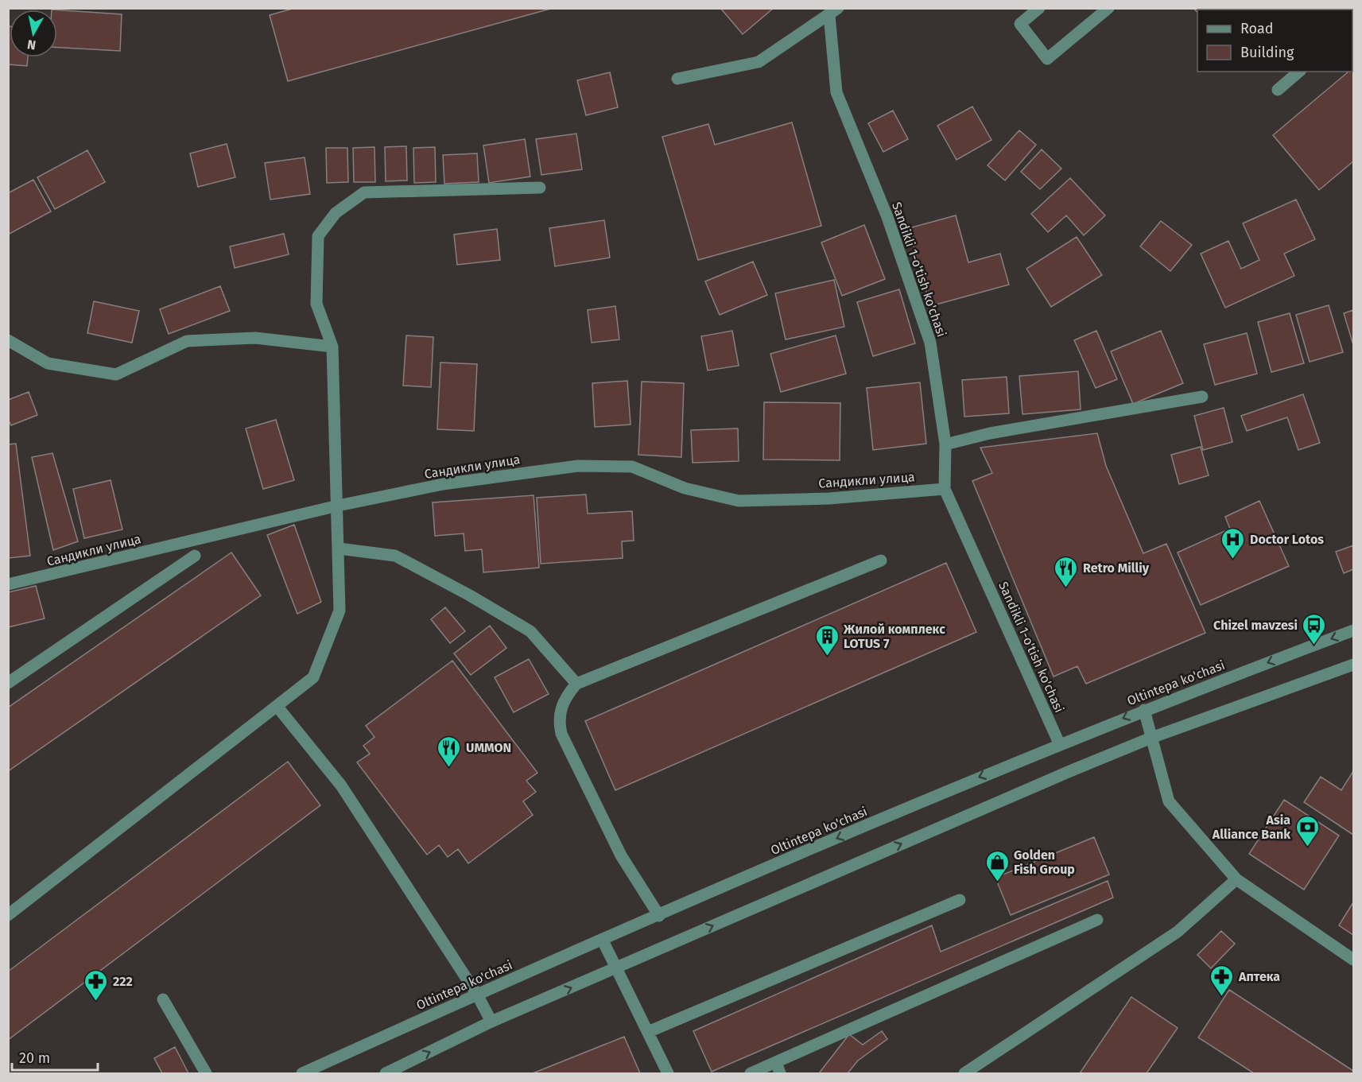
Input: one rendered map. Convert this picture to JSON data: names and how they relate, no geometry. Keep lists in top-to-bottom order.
{
  "streets": {
    "street": ["Sandikli 1-o'tish ko'chasi", "Сандикли улица", "Oltintepa ko'chasi"]
  },
  "crossings": [
    ["Sandikli 1-o'tish ko'chasi", "Сандикли улица"],
    ["Sandikli 1-o'tish ko'chasi", "Oltintepa ko'chasi"]
  ],
  "places": {
    "hospital": ["Doctor Lotos"],
    "restaurant": ["Retro Milliy", "UMMON"],
    "bus stop": ["Chizel mavzesi"],
    "building": ["Жилой комплекс LOTUS 7"],
    "bank": ["Asia Alliance Bank"],
    "shop": ["Golden Fish Group"],
    "pharmacy": ["Аптека", "222"]
  },
  "legend": ["Road", "Building"],
  "scale_bar": "20 m",
  "north": "bottom"
}
